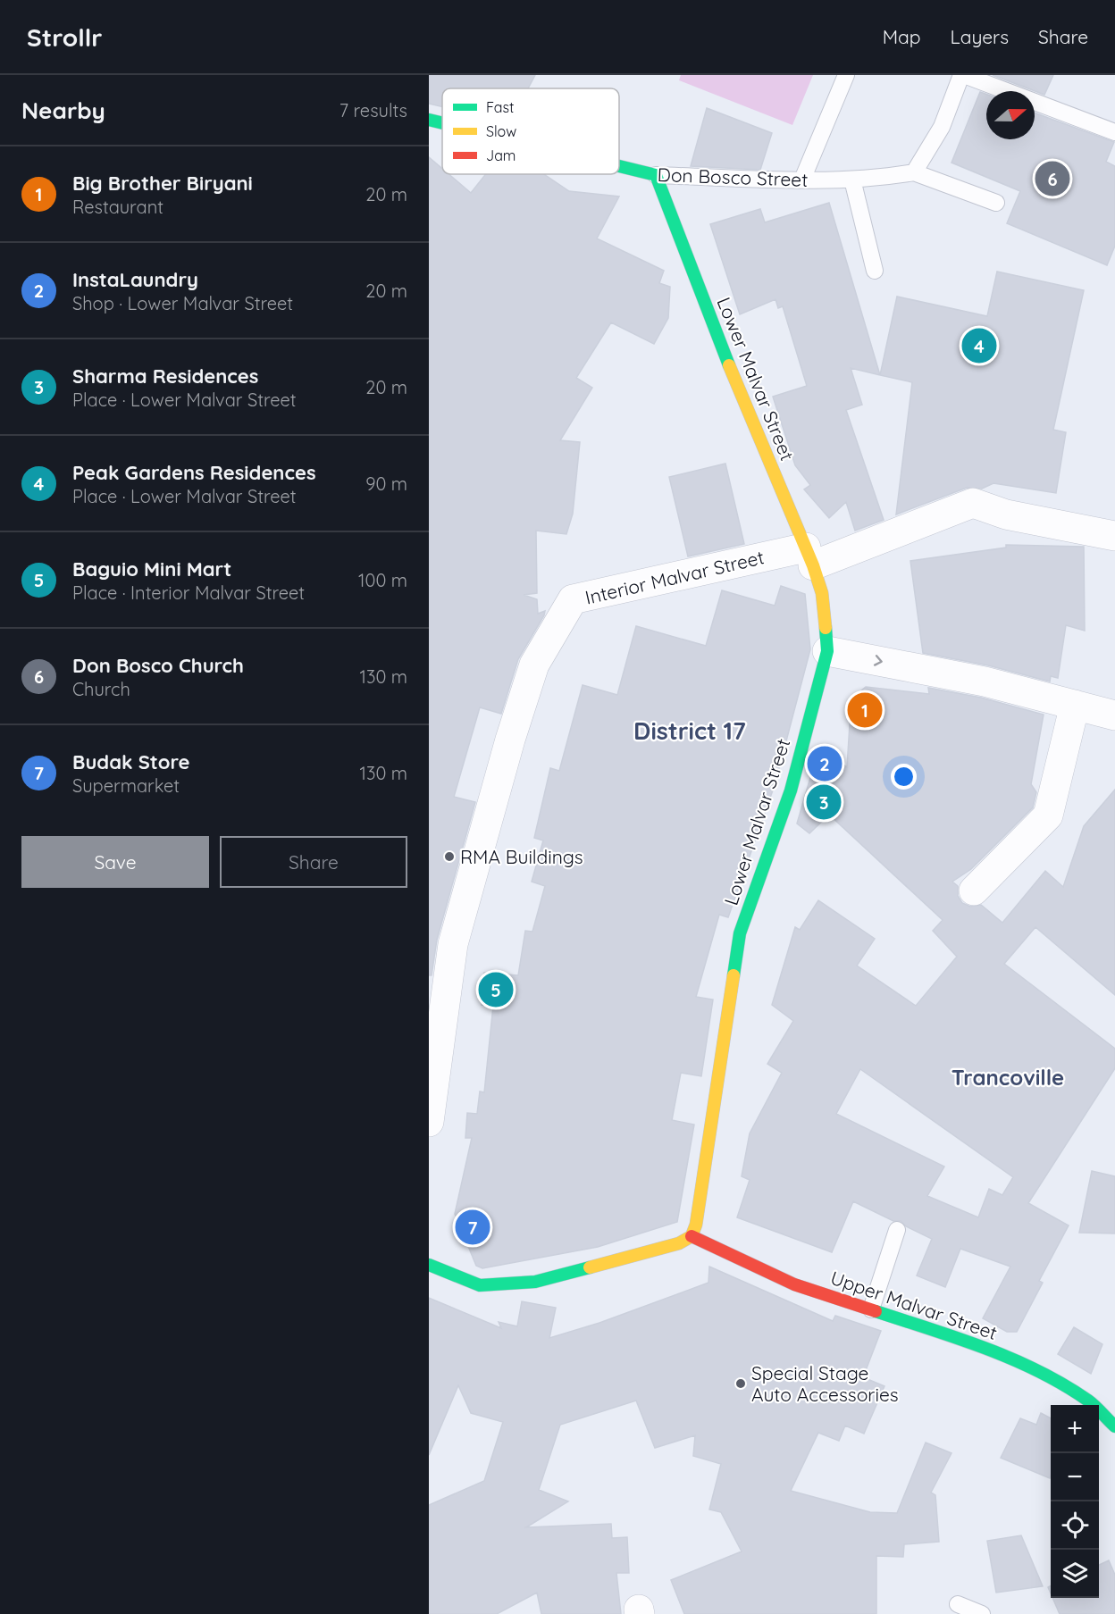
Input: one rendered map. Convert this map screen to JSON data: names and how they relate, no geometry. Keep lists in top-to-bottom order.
{
  "streets": {
    "street": [
      "Don Bosco Street",
      "Lower Malvar Street",
      "Interior Malvar Street",
      "Upper Malvar Street"
    ]
  },
  "crossings": [
    ["Don Bosco Street", "Lower Malvar Street"],
    ["Lower Malvar Street", "Interior Malvar Street"],
    ["Lower Malvar Street", "Upper Malvar Street"]
  ],
  "districts": ["District 17", "Trancoville"],
  "places": ["RMA Buildings", "Special Stage Auto Accessories"],
  "legend": ["Fast", "Slow", "Jam"],
  "north": "right",
  "page": {
    "header": "Strollr",
    "nav": ["Map", "Layers", "Share"],
    "heading": ["Nearby", "7 results"],
    "list": [
      {
        "mark": "1",
        "name": "Big Brother Biryani",
        "note": "Restaurant",
        "value": "20 m"
      },
      {
        "mark": "2",
        "name": "InstaLaundry",
        "note": "Shop · Lower Malvar Street",
        "value": "20 m"
      },
      {
        "mark": "3",
        "name": "Sharma Residences",
        "note": "Place · Lower Malvar Street",
        "value": "20 m"
      },
      {
        "mark": "4",
        "name": "Peak Gardens Residences",
        "note": "Place · Lower Malvar Street",
        "value": "90 m"
      },
      {
        "mark": "5",
        "name": "Baguio Mini Mart",
        "note": "Place · Interior Malvar Street",
        "value": "100 m"
      },
      {
        "mark": "6",
        "name": "Don Bosco Church",
        "note": "Church",
        "value": "130 m"
      },
      {
        "mark": "7",
        "name": "Budak Store",
        "note": "Supermarket",
        "value": "130 m"
      }
    ],
    "pins": [
      "6",
      "4",
      "1",
      "2",
      "3",
      "5",
      "7"
    ],
    "buttons": ["Save", "Share"],
    "map_buttons": ["+", "−"]
  }
}
